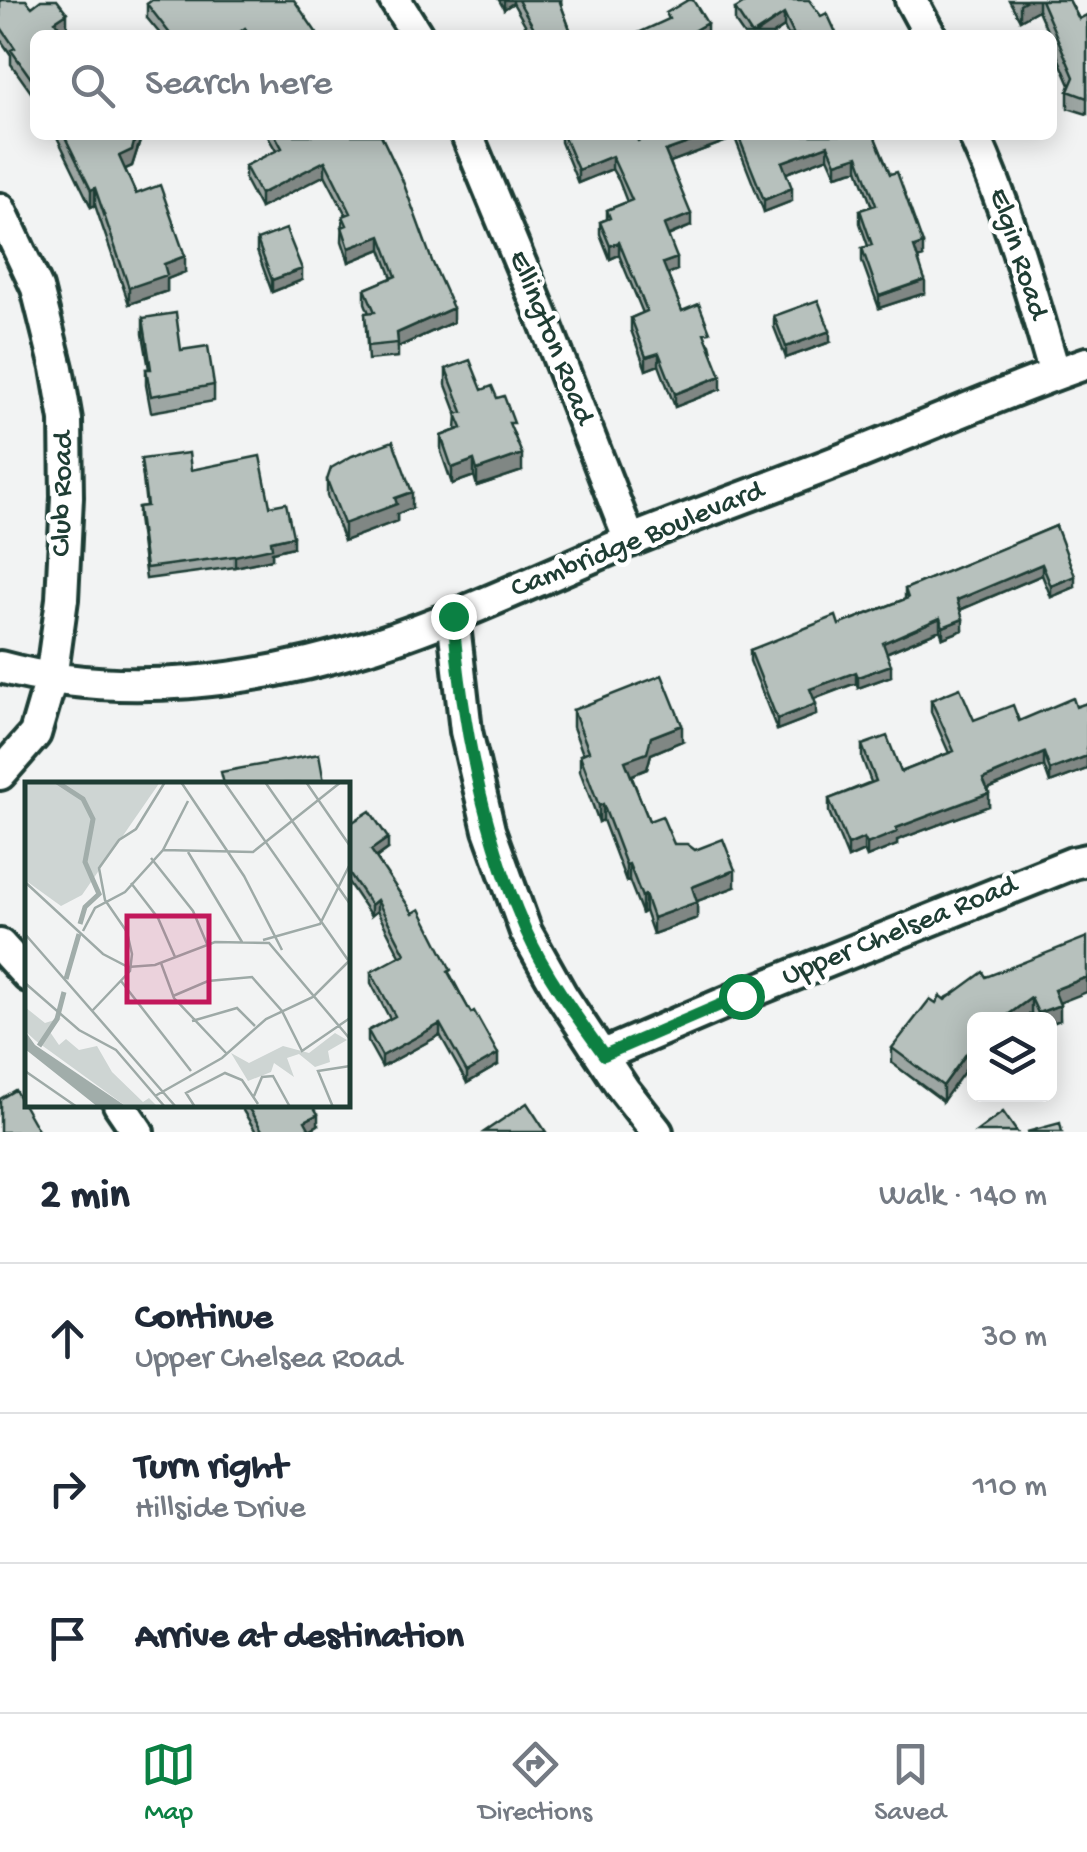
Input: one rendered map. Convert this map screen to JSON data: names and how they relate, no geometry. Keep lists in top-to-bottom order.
{
  "streets": {
    "street": [
      "Elgin Road",
      "Ellington Road",
      "Club Road",
      "Cambridge Boulevard",
      "Upper Chelsea Road"
    ]
  },
  "crossings": [
    ["Elgin Road", "Cambridge Boulevard"],
    ["Ellington Road", "Cambridge Boulevard"],
    ["Club Road", "Cambridge Boulevard"]
  ],
  "page": {
    "search": "Search here",
    "heading": ["2 min", "Walk · 140 m"],
    "list": [
      ["Continue", "Upper Chelsea Road", "30 m"],
      ["Turn right", "Hillside Drive", "110 m"],
      "Arrive at destination"
    ],
    "nav": ["Map", "Directions", "Saved"]
  }
}
